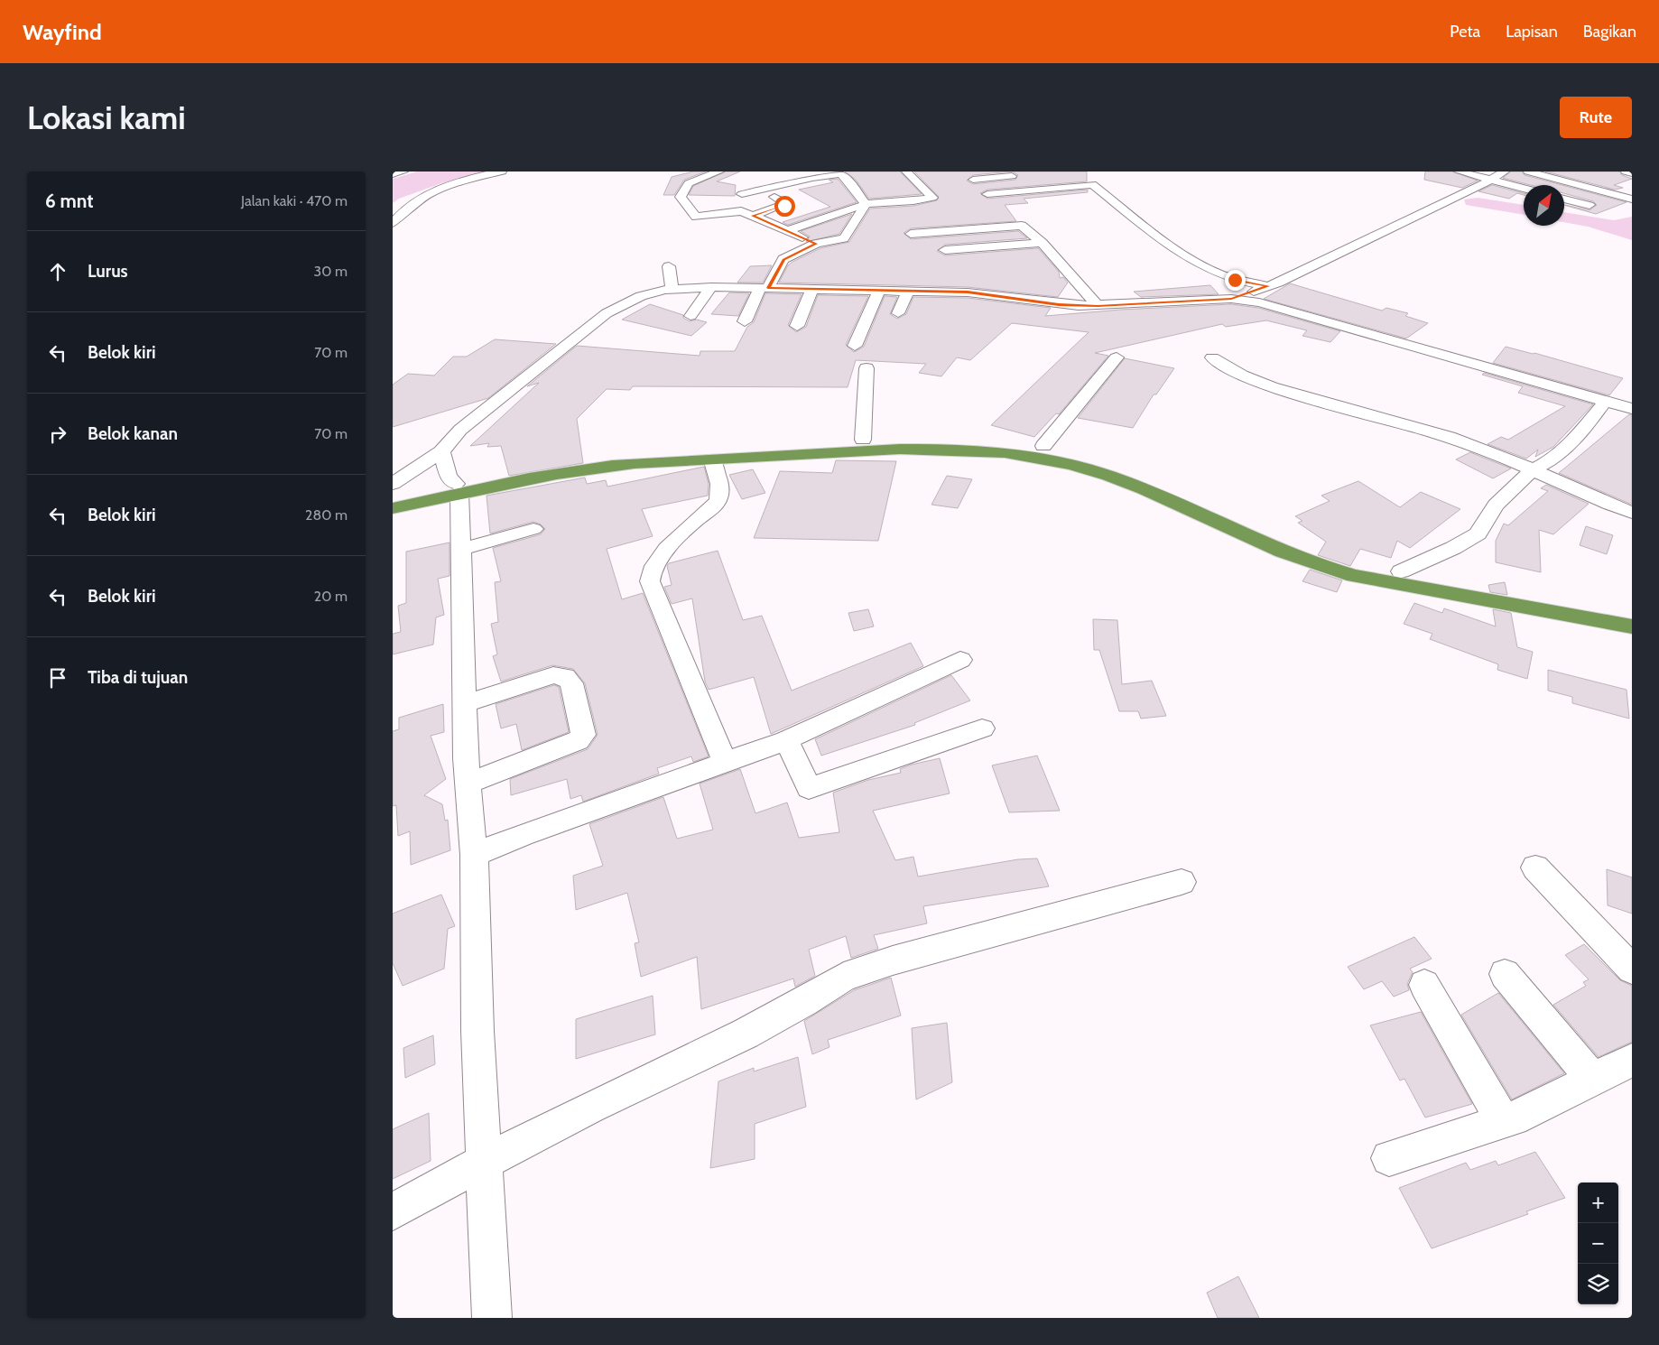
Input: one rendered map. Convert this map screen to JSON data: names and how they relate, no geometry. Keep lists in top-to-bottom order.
{
  "north": "top right",
  "page": {
    "header": "Wayfind",
    "nav": ["Peta", "Lapisan", "Bagikan"],
    "buttons": "Rute",
    "title": "Lokasi kami",
    "heading": ["6 mnt", "Jalan kaki · 470 m"],
    "list": [
      ["Lurus", "30 m"],
      ["Belok kiri", "70 m"],
      ["Belok kanan", "70 m"],
      ["Belok kiri", "280 m"],
      ["Belok kiri", "20 m"],
      "Tiba di tujuan"
    ],
    "map_buttons": ["+", "−"]
  }
}
